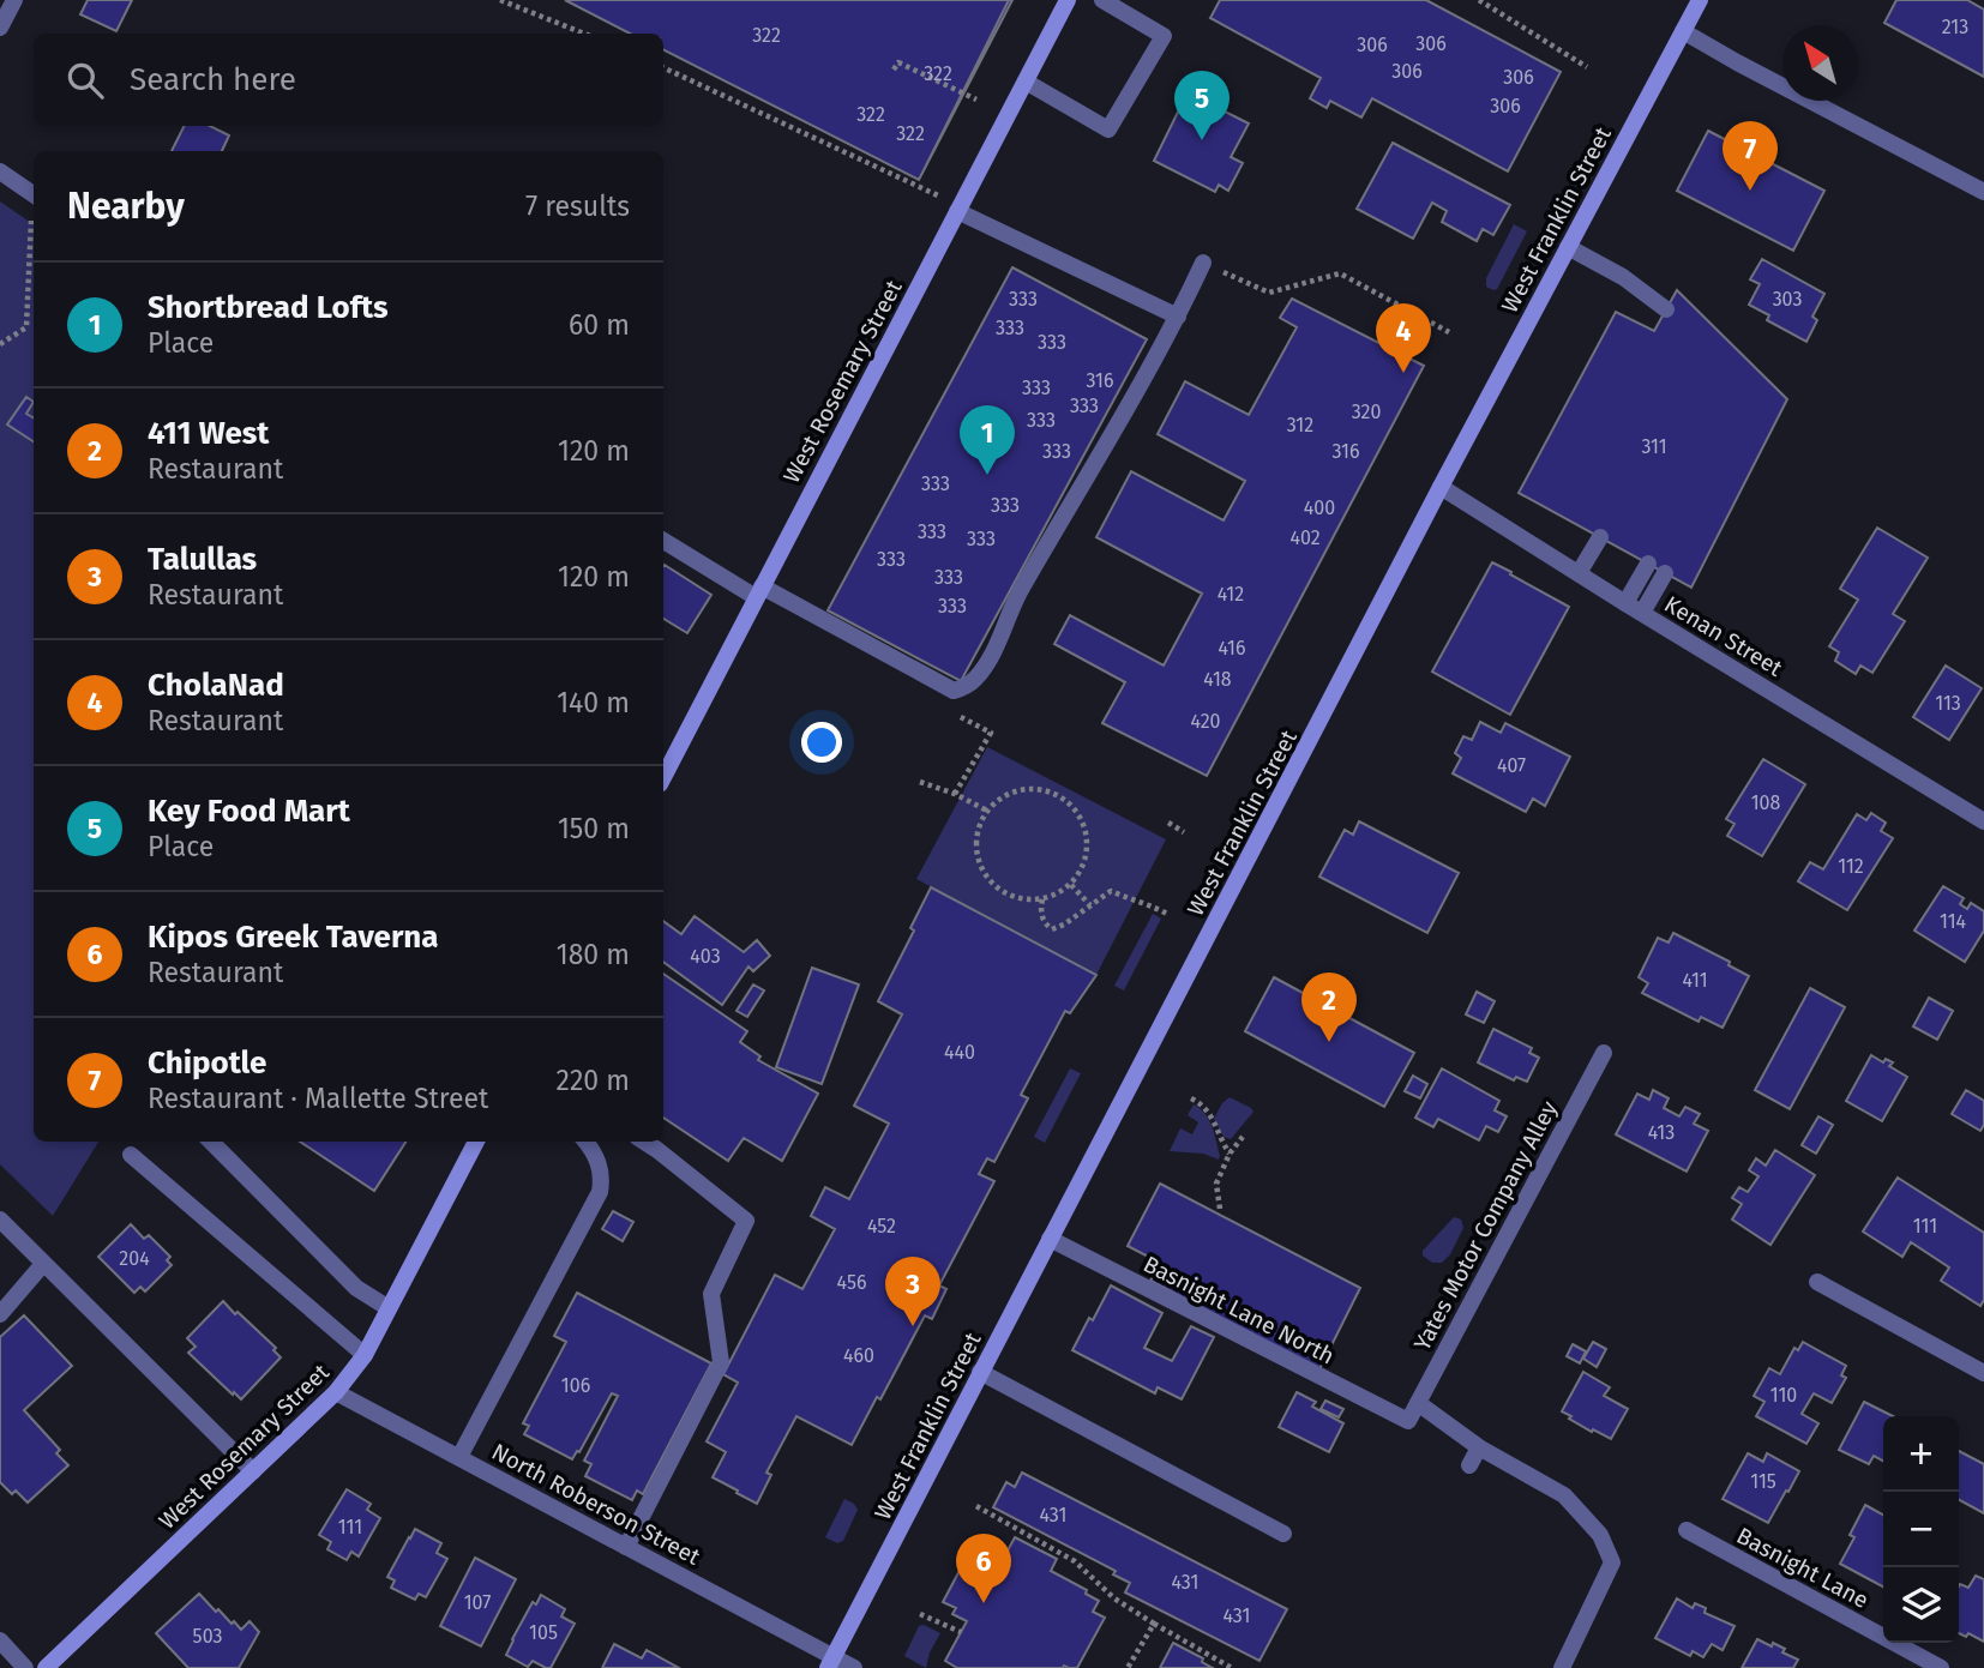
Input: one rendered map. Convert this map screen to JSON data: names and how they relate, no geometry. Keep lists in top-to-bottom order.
{
  "streets": {
    "main road": ["West Franklin Street", "West Rosemary Street"],
    "street": [
      "Kenan Street",
      "Yates Motor Company Alley",
      "Basnight Lane North",
      "North Roberson Street",
      "Basnight Lane"
    ]
  },
  "crossings": [
    ["West Franklin Street", "Kenan Street"],
    ["West Franklin Street", "Basnight Lane North"],
    ["West Franklin Street", "North Roberson Street"],
    ["West Rosemary Street", "North Roberson Street"],
    ["Yates Motor Company Alley", "Basnight Lane North"]
  ],
  "house_numbers": [
    "213",
    "322",
    "306",
    "306",
    "306",
    "322",
    "306",
    "306",
    "322",
    "322",
    "333",
    "303",
    "333",
    "333",
    "316",
    "333",
    "333",
    "320",
    "333",
    "312",
    "311",
    "333",
    "316",
    "333",
    "333",
    "400",
    "333",
    "402",
    "333",
    "333",
    "333",
    "412",
    "333",
    "416",
    "418",
    "113",
    "420",
    "407",
    "108",
    "112",
    "114",
    "403",
    "411",
    "440",
    "413",
    "452",
    "111",
    "204",
    "456",
    "460",
    "106",
    "110",
    "115",
    "431",
    "111",
    "431",
    "107",
    "431",
    "105",
    "503"
  ],
  "north": "top left",
  "page": {
    "search": "Search here",
    "pins": [
      "5",
      "7",
      "4",
      "1",
      "2",
      "3",
      "6"
    ],
    "heading": ["Nearby", "7 results"],
    "list": [
      {
        "mark": "1",
        "name": "Shortbread Lofts",
        "note": "Place",
        "value": "60 m"
      },
      {
        "mark": "2",
        "name": "411 West",
        "note": "Restaurant",
        "value": "120 m"
      },
      {
        "mark": "3",
        "name": "Talullas",
        "note": "Restaurant",
        "value": "120 m"
      },
      {
        "mark": "4",
        "name": "CholaNad",
        "note": "Restaurant",
        "value": "140 m"
      },
      {
        "mark": "5",
        "name": "Key Food Mart",
        "note": "Place",
        "value": "150 m"
      },
      {
        "mark": "6",
        "name": "Kipos Greek Taverna",
        "note": "Restaurant",
        "value": "180 m"
      },
      {
        "mark": "7",
        "name": "Chipotle",
        "note": "Restaurant · Mallette Street",
        "value": "220 m"
      }
    ],
    "map_buttons": ["+", "−"]
  }
}
